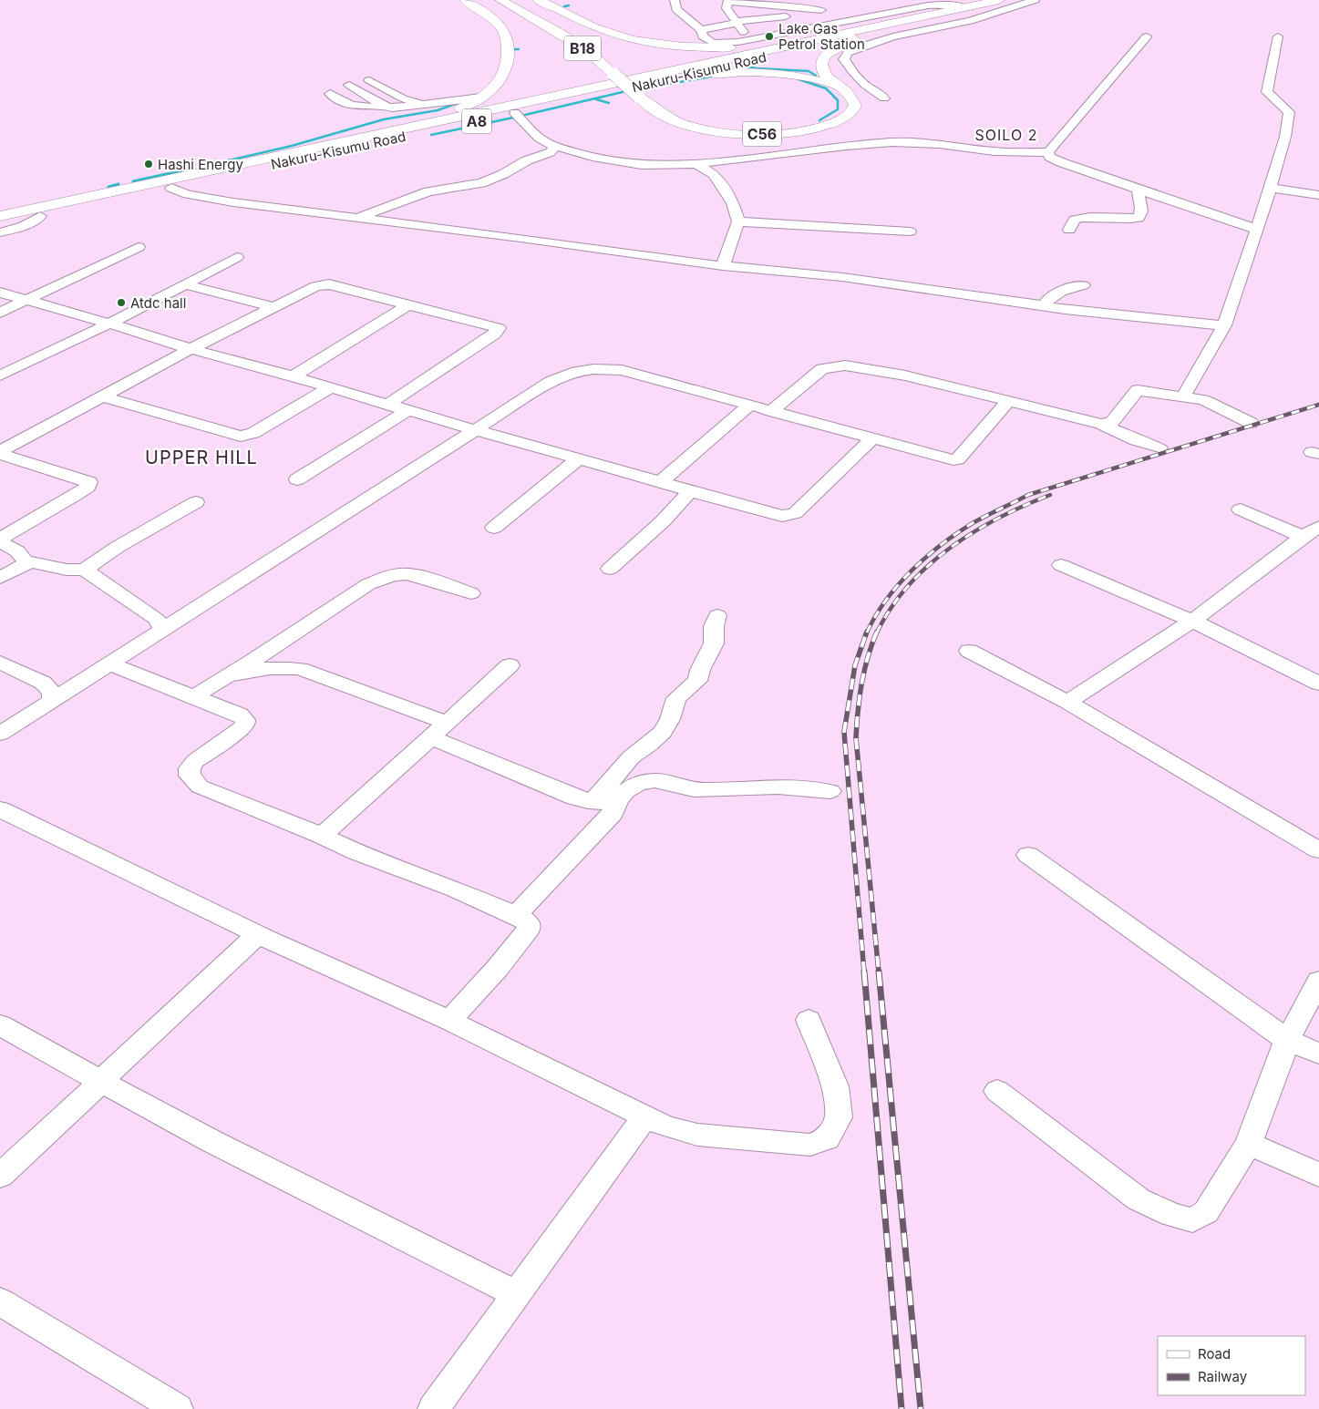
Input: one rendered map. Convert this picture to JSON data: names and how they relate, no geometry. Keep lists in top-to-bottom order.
{
  "streets": {
    "highway": [
      "B18",
      "Nakuru-Kisumu Road",
      "A8",
      "C56"
    ]
  },
  "crossings": [
    ["B18", "C56"],
    ["Nakuru-Kisumu Road", "A8"]
  ],
  "districts": ["SOILO 2", "UPPER HILL"],
  "places": ["Lake Gas Petrol Station", "Hashi Energy", "Atdc hall"],
  "legend": ["Road", "Railway"]
}
